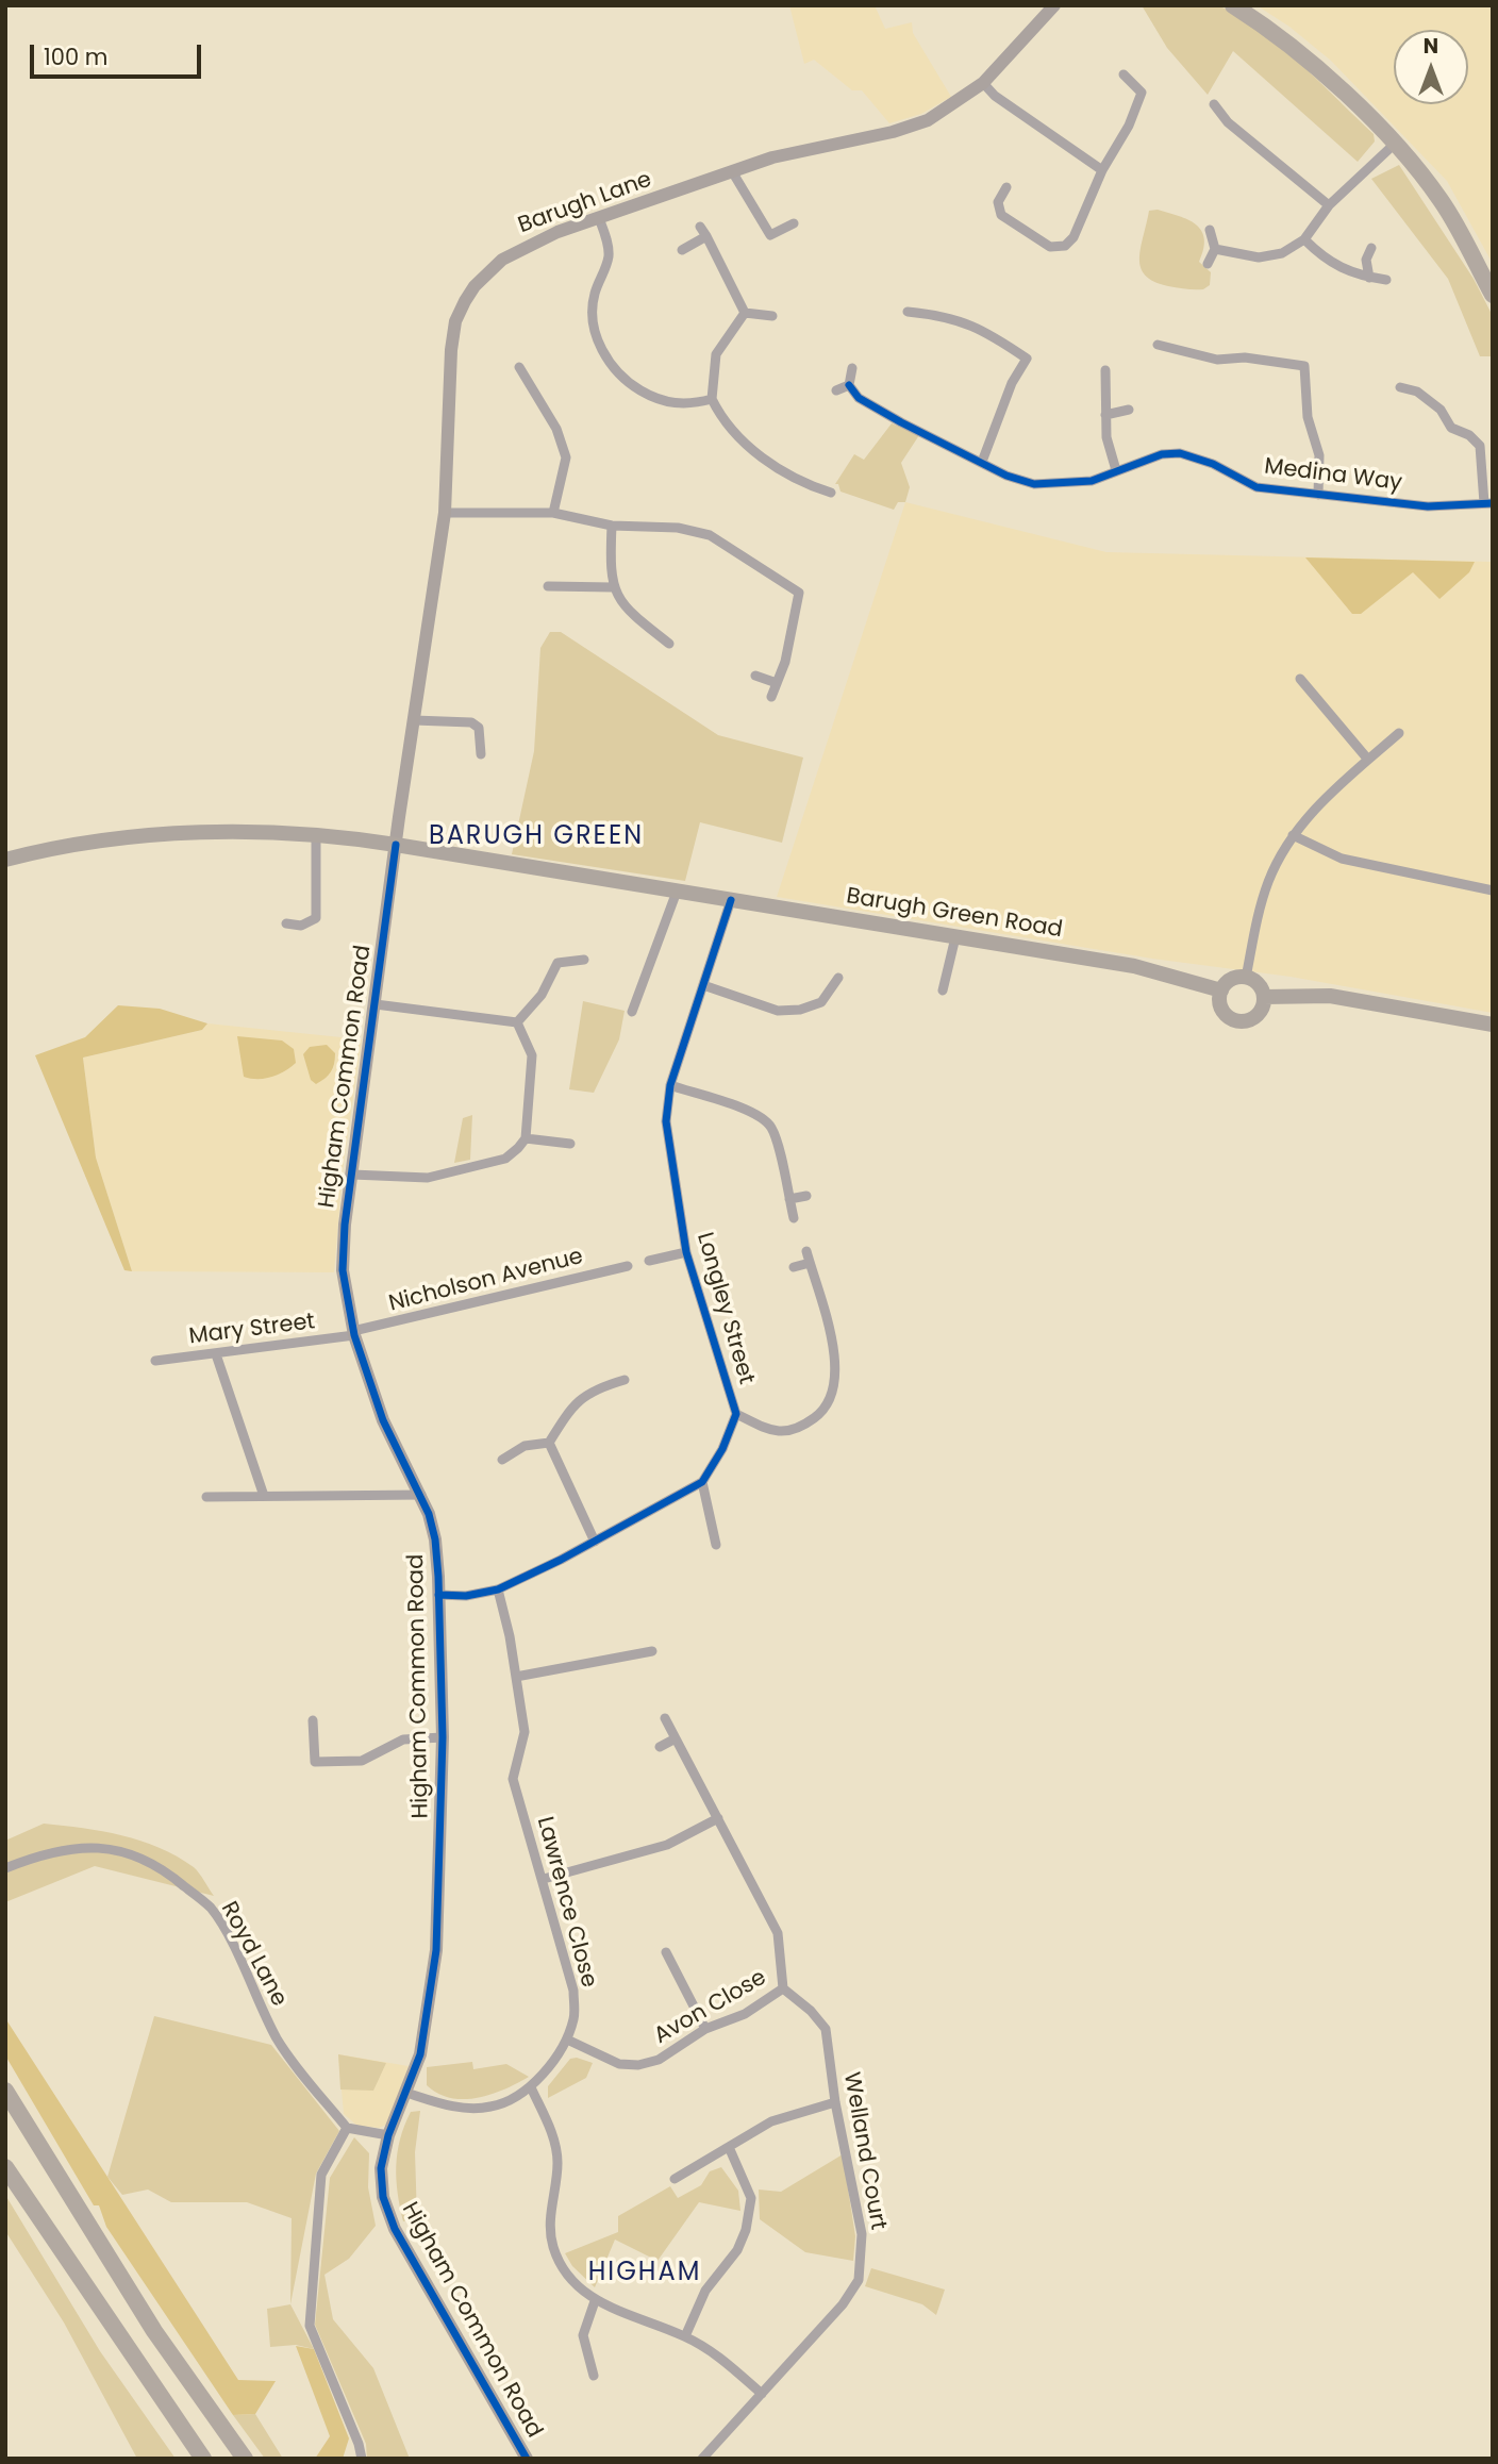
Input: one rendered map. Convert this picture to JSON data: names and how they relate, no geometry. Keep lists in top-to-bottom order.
{
  "streets": {
    "main road": ["Barugh Green Road"],
    "street": [
      "Barugh Lane",
      "Medina Way",
      "Higham Common Road",
      "Nicholson Avenue",
      "Longley Street",
      "Mary Street",
      "Lawrence Close",
      "Royd Lane",
      "Avon Close",
      "Welland Court"
    ]
  },
  "crossings": [
    ["Barugh Lane", "Barugh Green Road"],
    ["Barugh Lane", "Higham Common Road"],
    ["Barugh Green Road", "Higham Common Road"],
    ["Barugh Green Road", "Longley Street"],
    ["Higham Common Road", "Nicholson Avenue"],
    ["Higham Common Road", "Longley Street"],
    ["Higham Common Road", "Mary Street"],
    ["Higham Common Road", "Lawrence Close"],
    ["Nicholson Avenue", "Mary Street"],
    ["Longley Street", "Lawrence Close"],
    ["Lawrence Close", "Avon Close"],
    ["Avon Close", "Welland Court"]
  ],
  "districts": ["BARUGH GREEN", "HIGHAM"],
  "scale_bar": "100 m",
  "north": "top"
}
